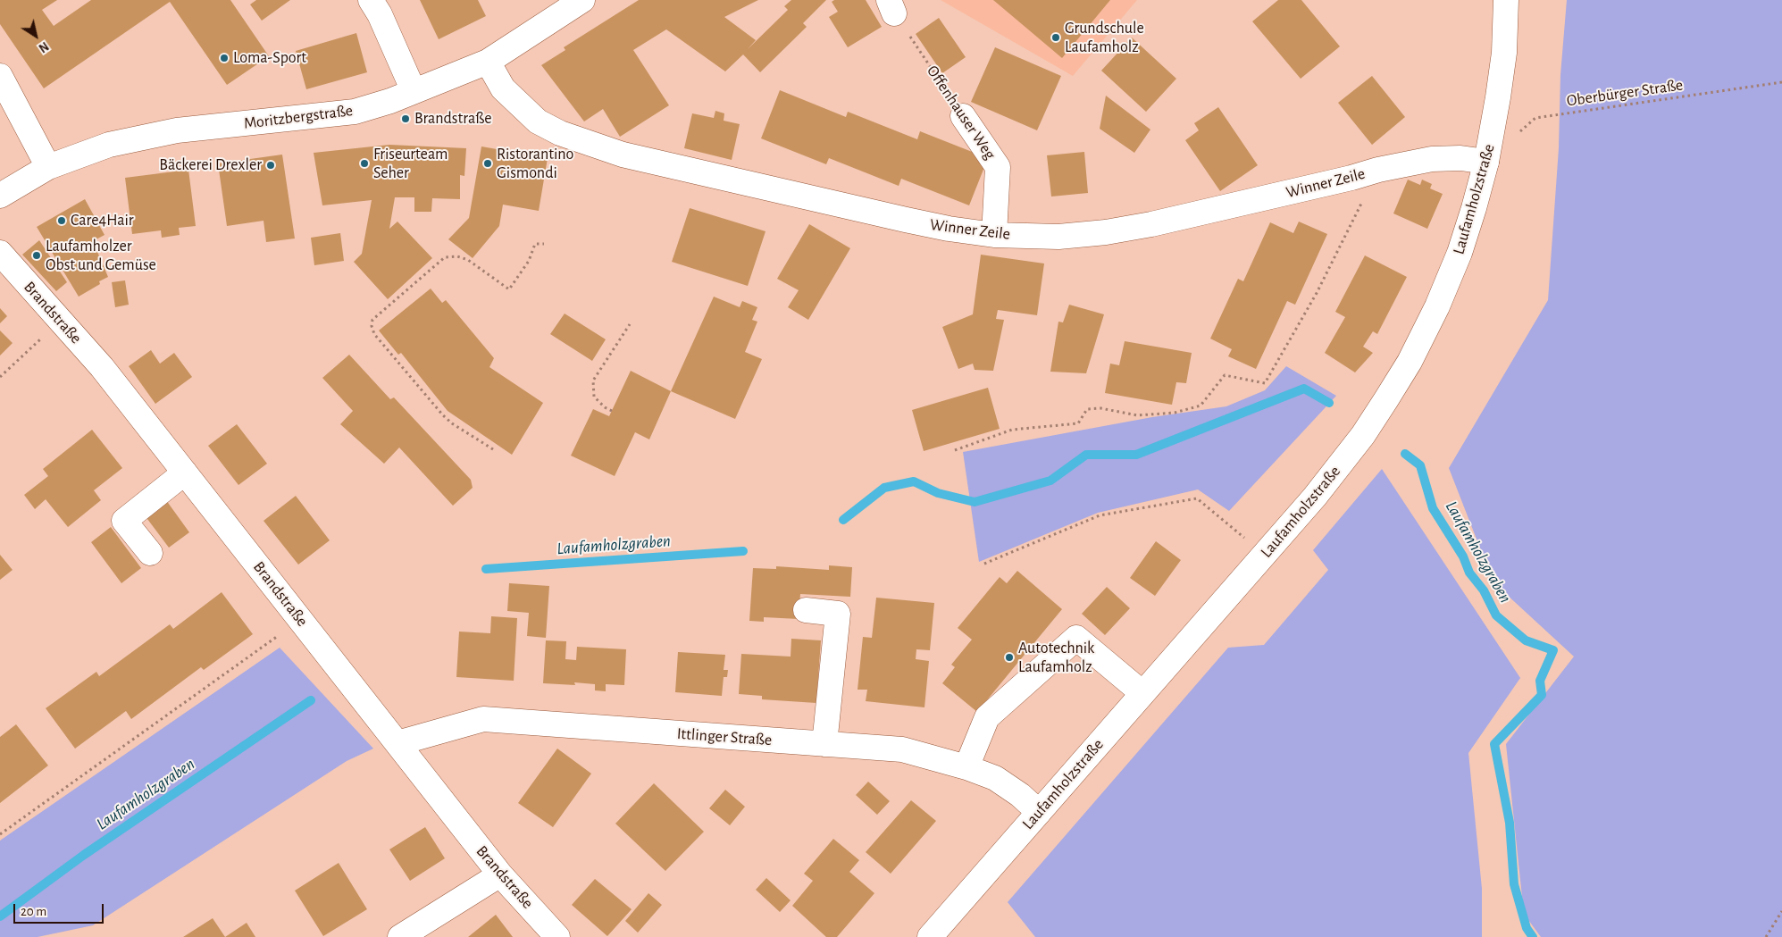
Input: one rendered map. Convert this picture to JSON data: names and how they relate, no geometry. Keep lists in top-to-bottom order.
{
  "streets": {
    "street": [
      "Offenhauser Weg",
      "Moritzbergstraße",
      "Winner Zeile",
      "Laufamholzstraße",
      "Brandstraße",
      "Ittlinger Straße"
    ],
    "path": ["Oberbürger Straße"]
  },
  "crossings": [
    ["Oberbürger Straße", "Winner Zeile"],
    ["Oberbürger Straße", "Laufamholzstraße"],
    ["Offenhauser Weg", "Winner Zeile"],
    ["Moritzbergstraße", "Winner Zeile"],
    ["Winner Zeile", "Laufamholzstraße"],
    ["Laufamholzstraße", "Ittlinger Straße"],
    ["Brandstraße", "Ittlinger Straße"]
  ],
  "water": ["Laufamholzgraben"],
  "places": [
    "Grundschule Laufamholz",
    "Loma-Sport",
    "Brandstraße",
    "Friseurteam Seher",
    "Ristorantino Gismondi",
    "Bäckerei Drexler",
    "Care4Hair",
    "Laufamholzer Obst und Gemüse",
    "Autotechnik Laufamholz"
  ],
  "scale_bar": "20 m",
  "north": "bottom right"
}
